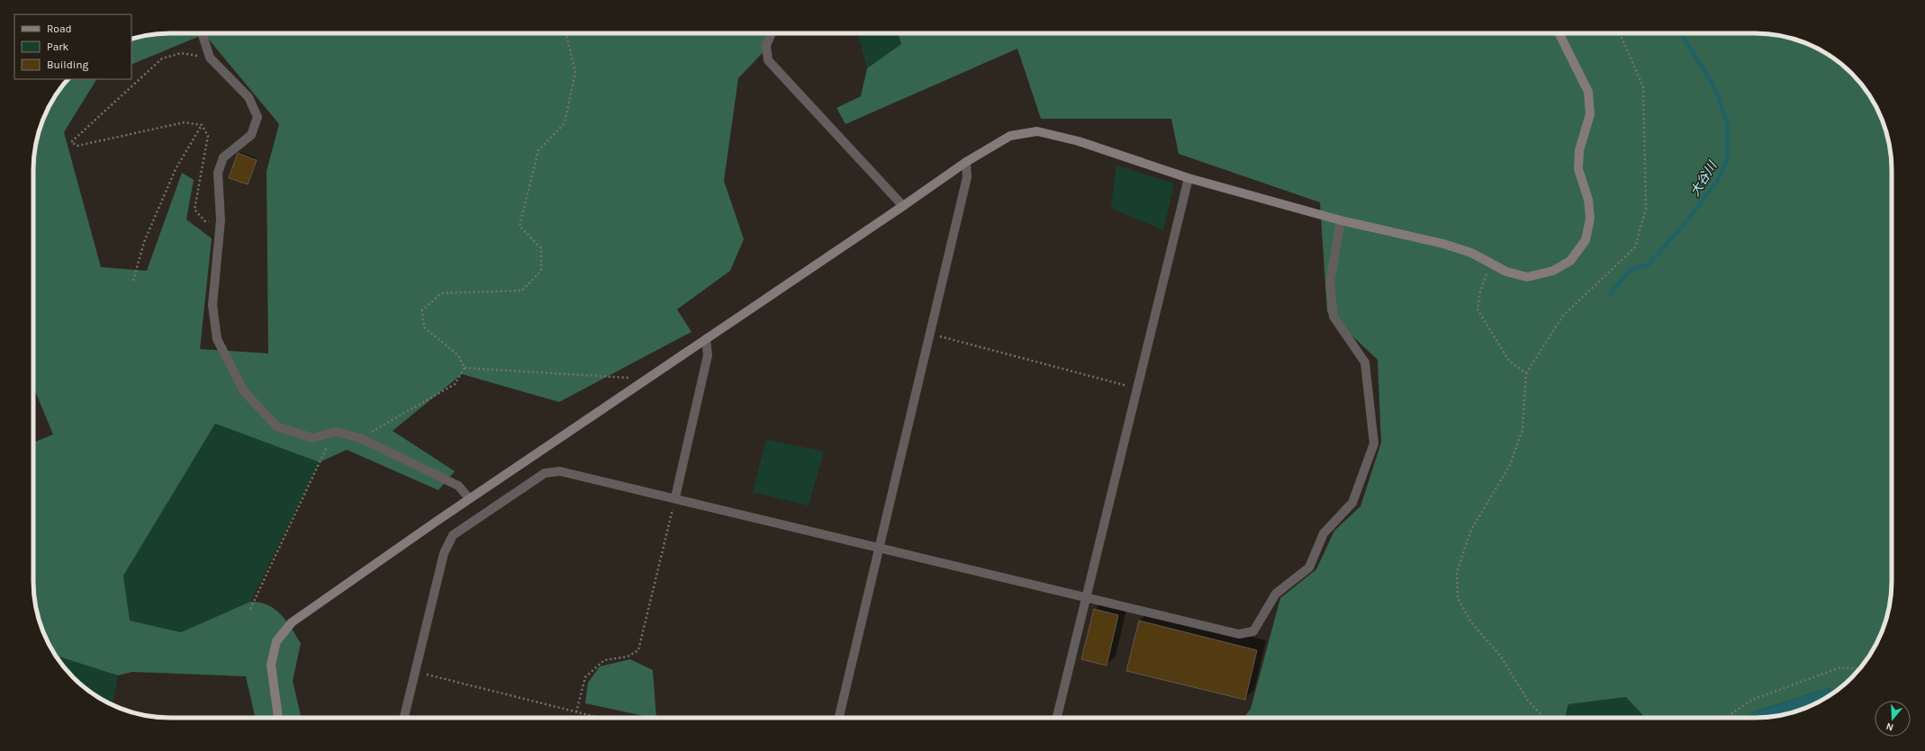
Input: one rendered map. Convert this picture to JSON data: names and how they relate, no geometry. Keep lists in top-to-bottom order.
{
  "water": ["大谷川"],
  "legend": ["Road", "Park", "Building"],
  "north": "bottom"
}
